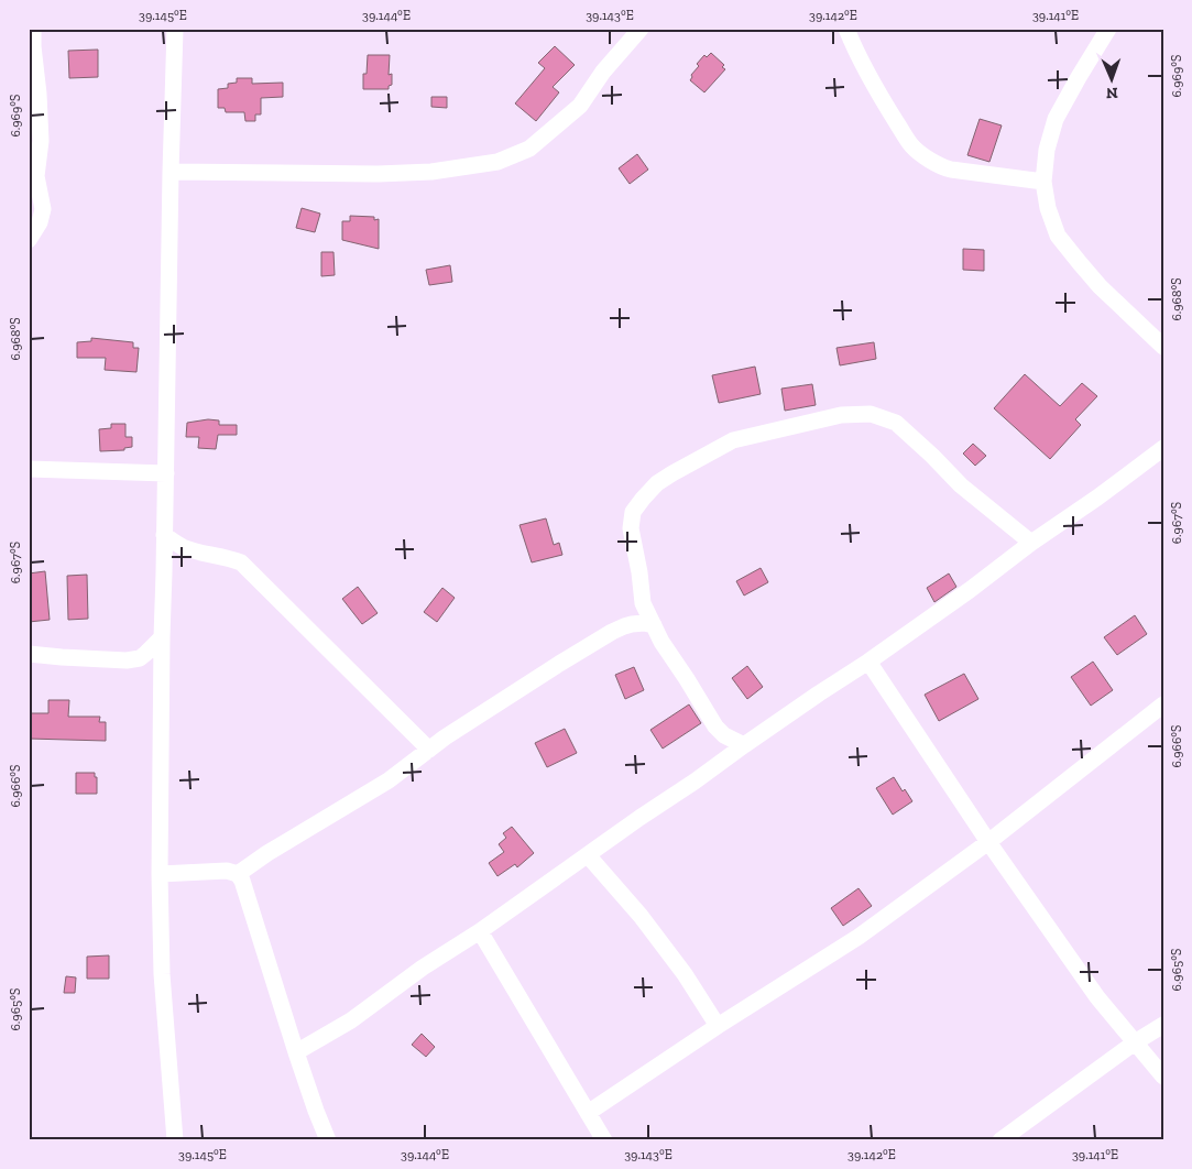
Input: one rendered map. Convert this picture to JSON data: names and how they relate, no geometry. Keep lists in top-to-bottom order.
{
  "north": "bottom",
  "coordinates": [
    "39.145°E",
    "39.144°E",
    "39.143°E",
    "39.142°E",
    "39.141°E",
    "6.969°S",
    "6.968°S",
    "6.967°S",
    "6.966°S",
    "6.965°S"
  ]
}
